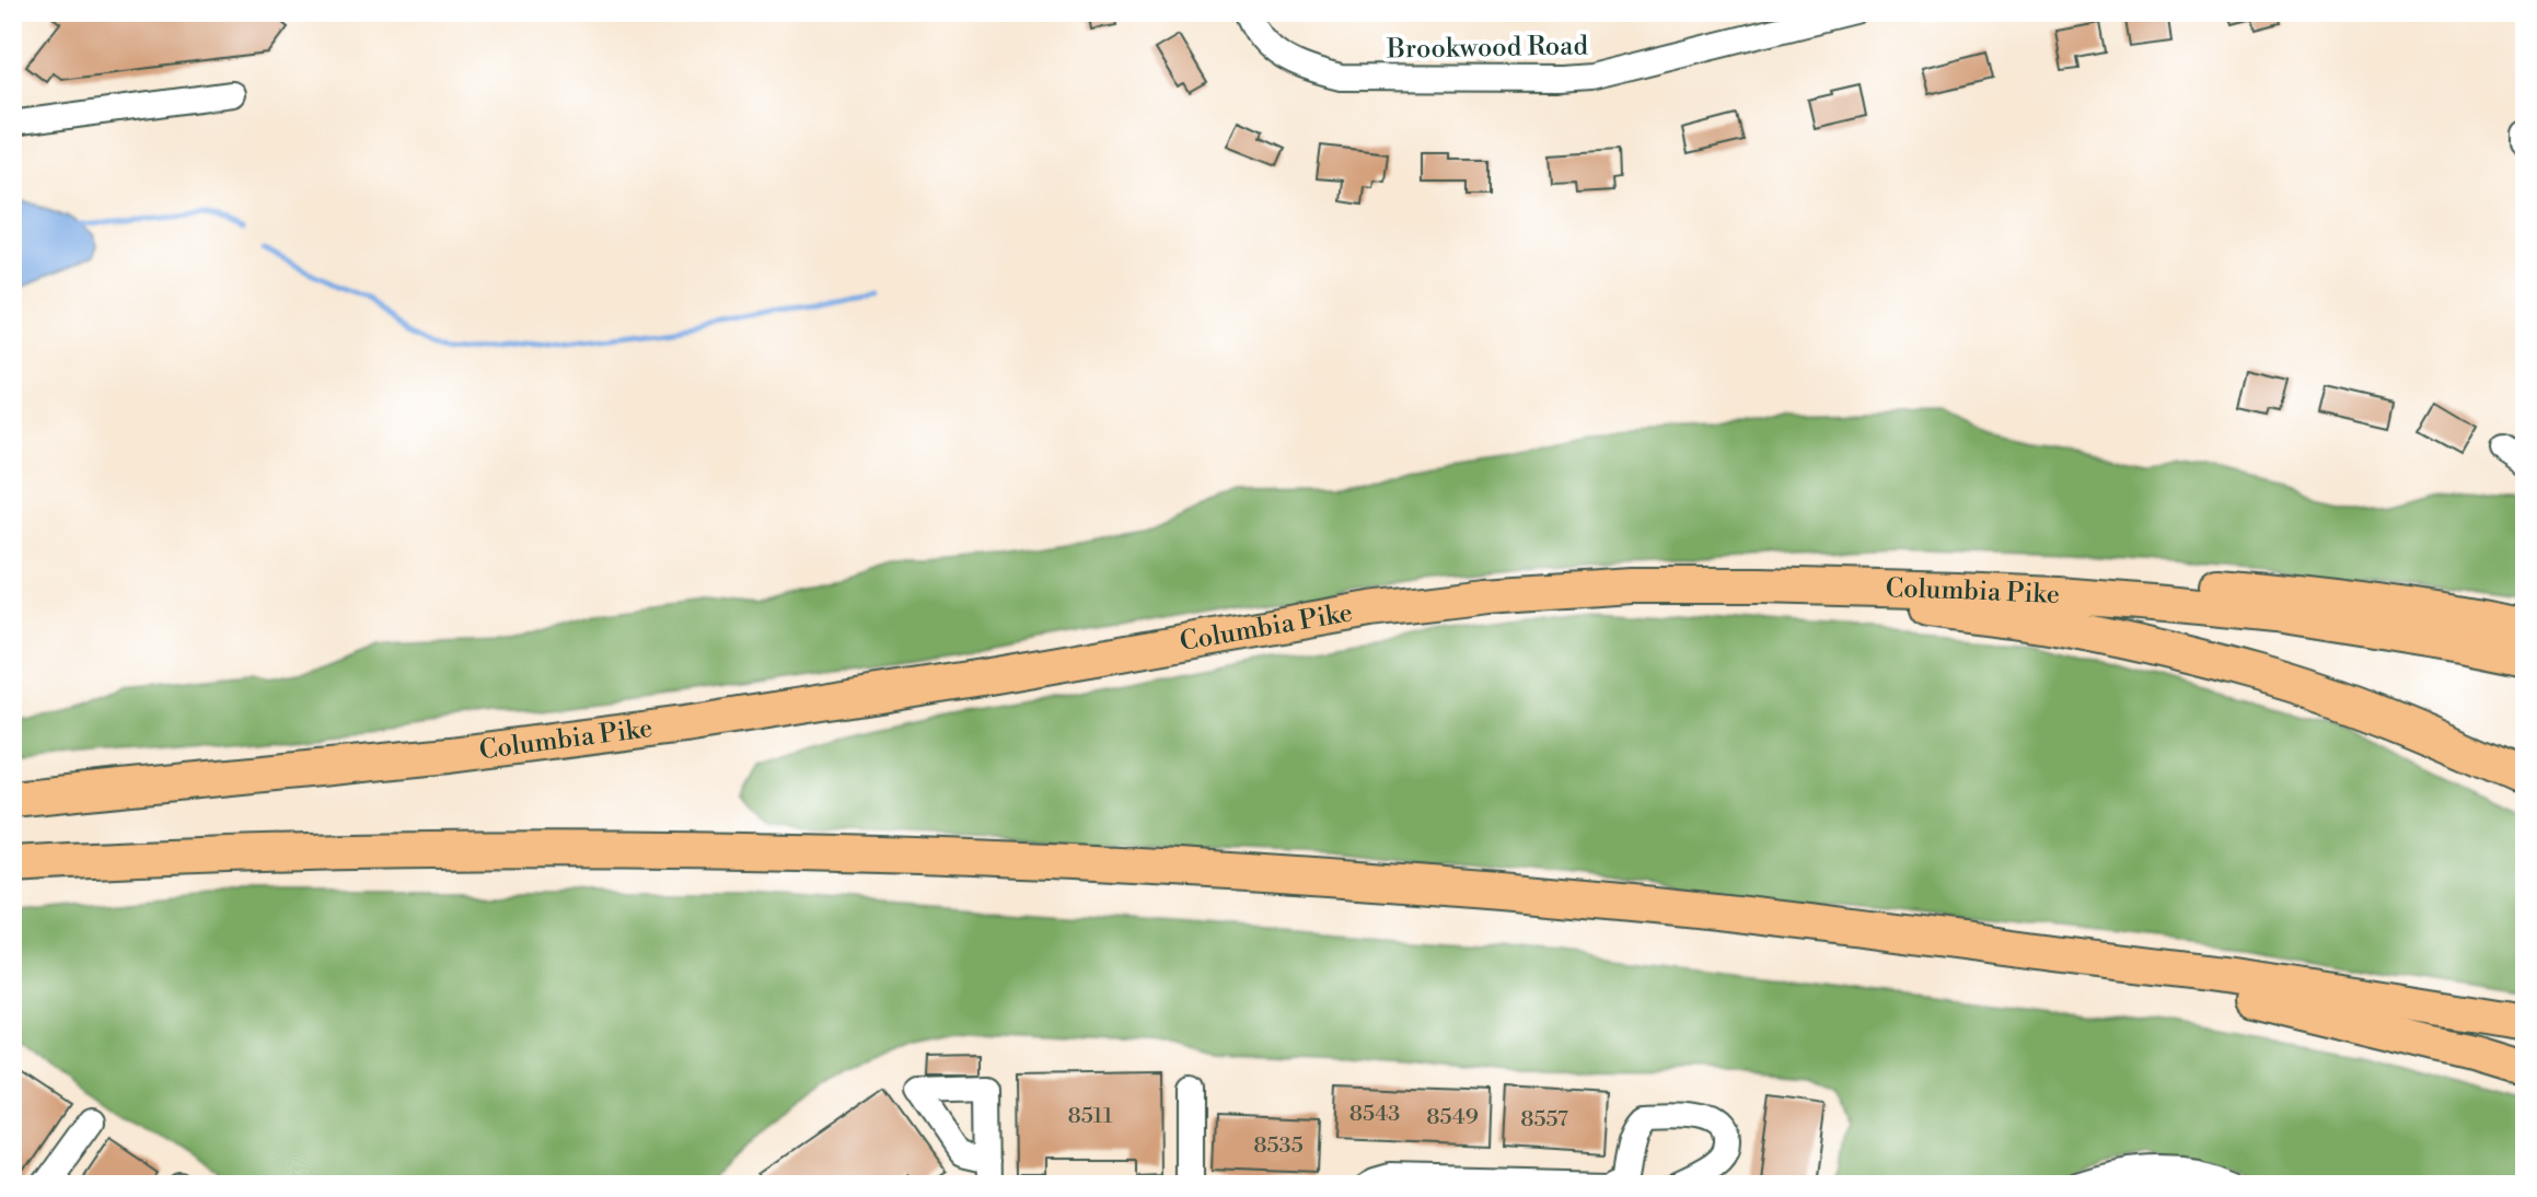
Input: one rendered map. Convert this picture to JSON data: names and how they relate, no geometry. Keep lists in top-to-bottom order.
{
  "streets": {
    "highway": ["Columbia Pike"],
    "street": ["Brookwood Road"]
  },
  "house_numbers": [
    "8543",
    "8511",
    "8549",
    "8557",
    "8535"
  ]
}
